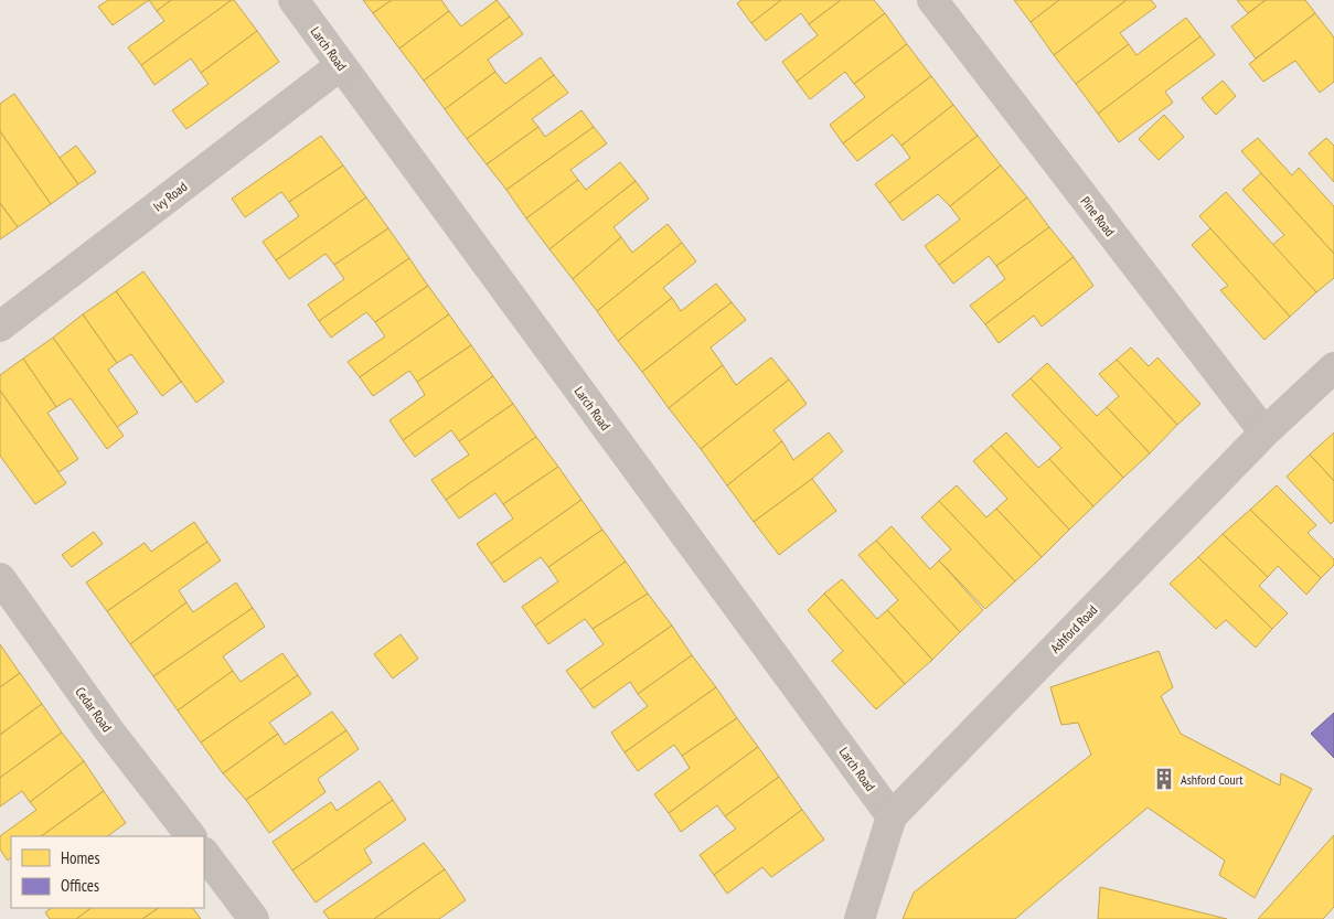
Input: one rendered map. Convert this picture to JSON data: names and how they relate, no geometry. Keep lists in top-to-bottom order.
{
  "streets": {
    "street": [
      "Larch Road",
      "Ivy Road",
      "Pine Road",
      "Ashford Road",
      "Cedar Road"
    ]
  },
  "crossings": [
    ["Larch Road", "Ivy Road"],
    ["Larch Road", "Ashford Road"],
    ["Pine Road", "Ashford Road"]
  ],
  "places": {
    "building": ["Ashford Court"]
  },
  "legend": ["Homes", "Offices"]
}
